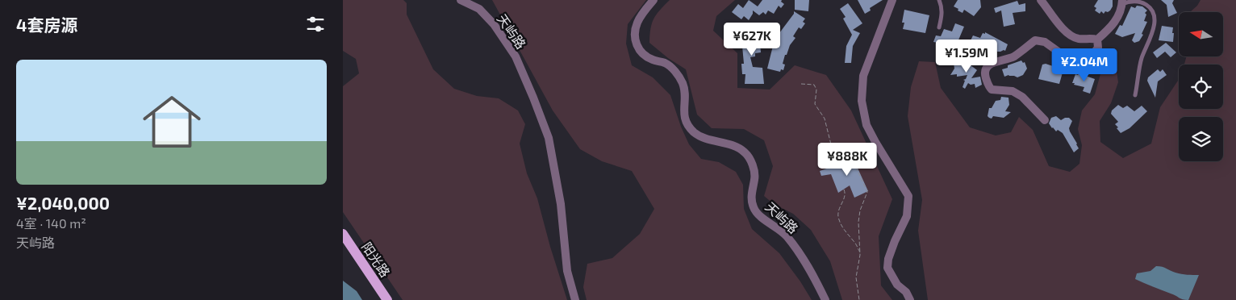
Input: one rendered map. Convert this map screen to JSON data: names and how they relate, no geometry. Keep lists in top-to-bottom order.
{
  "streets": {
    "main road": ["阳光路"],
    "street": ["天屿路"]
  },
  "north": "left",
  "page": {
    "heading": "4套房源",
    "price": [
      "¥627K",
      "¥1.59M",
      "¥2.04M",
      "¥888K"
    ],
    "list": [
      {
        "name": "¥2,040,000",
        "note": "4室 · 140 m² · 天屿路"
      }
    ]
  }
}
